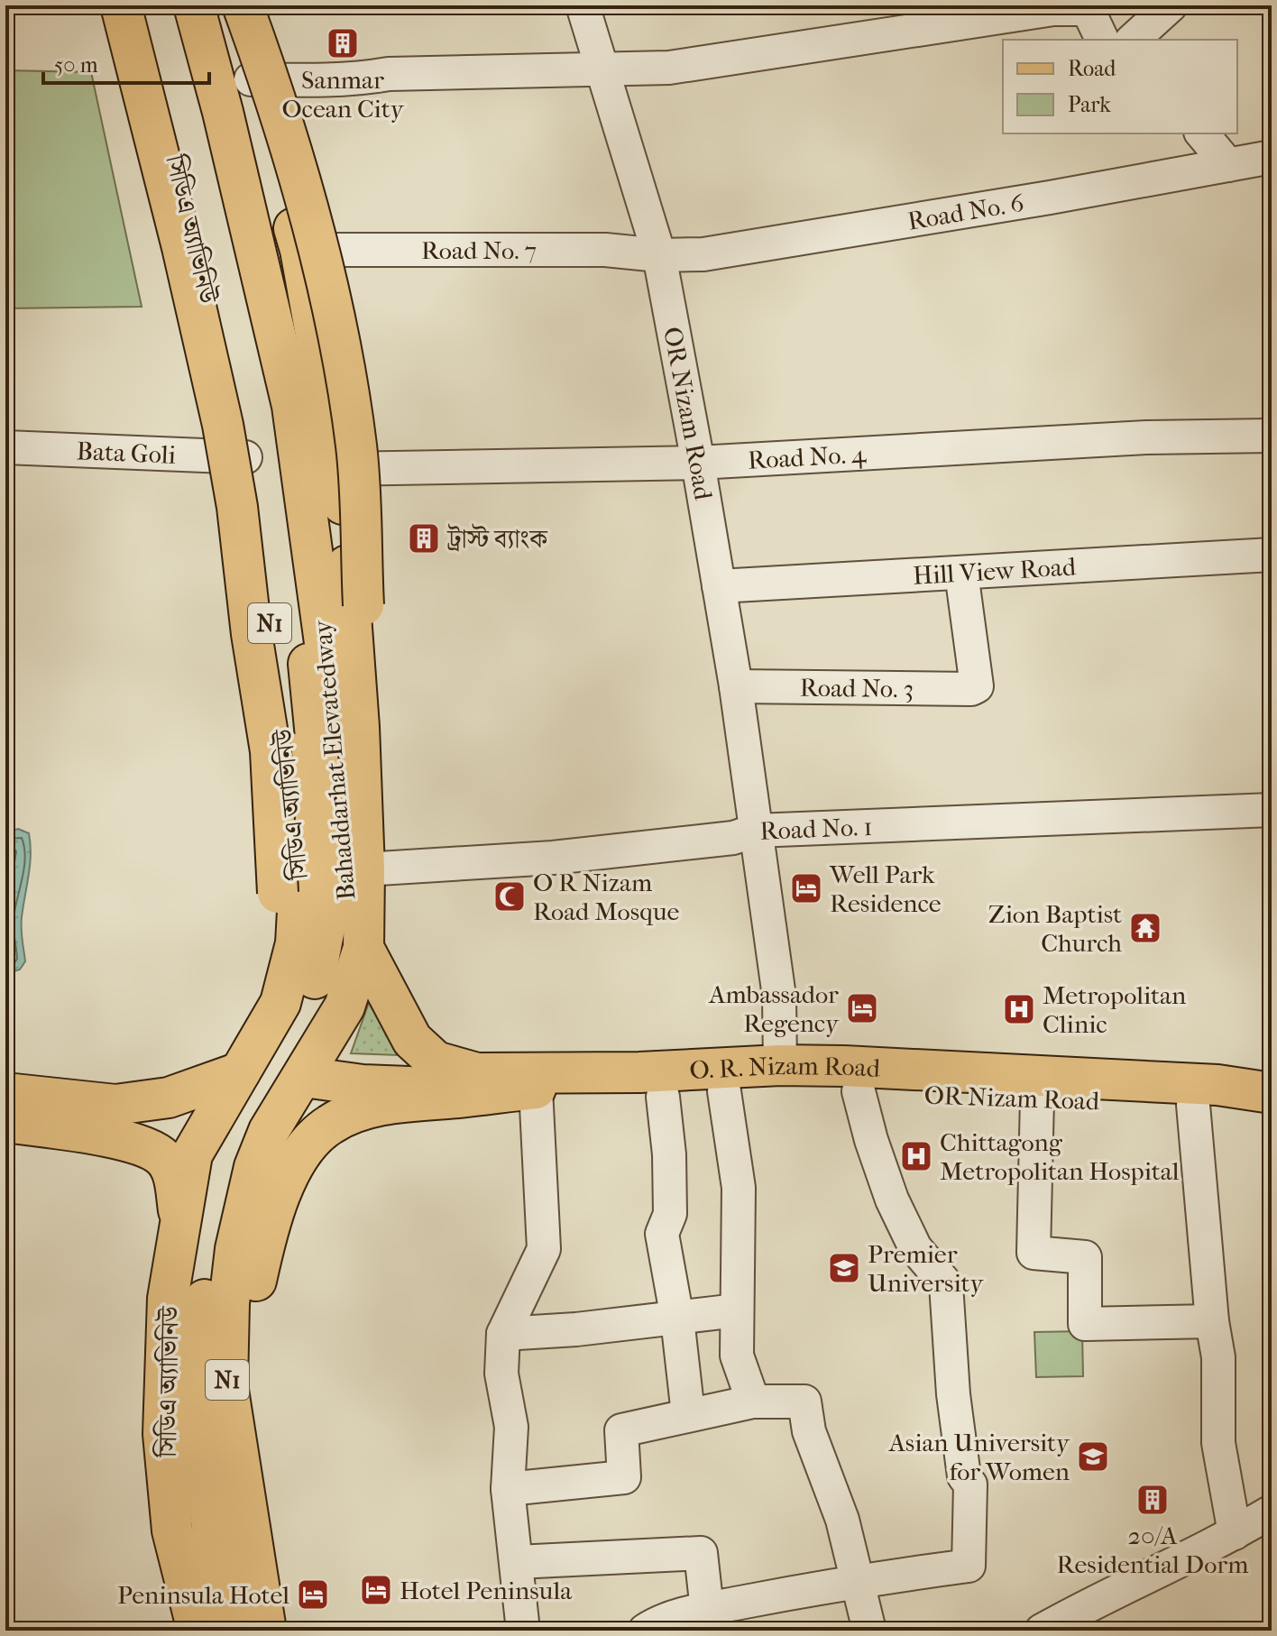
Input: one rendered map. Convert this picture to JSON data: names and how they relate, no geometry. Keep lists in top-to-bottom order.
{
  "streets": {
    "main road": [
      "সিডিএ অ্যাভিনিউ",
      "OR Nizam Road",
      "N1",
      "Bahaddarhat Elevatedway",
      "O. R. Nizam Road"
    ],
    "street": [
      "Road No. 6",
      "Road No. 7",
      "Bata Goli",
      "Road No. 4",
      "Hill View Road",
      "Road No. 3",
      "Road No. 1"
    ]
  },
  "crossings": [
    ["Road No. 6", "Road No. 7"],
    ["Road No. 6", "OR Nizam Road"],
    ["সিডিএ অ্যাভিনিউ", "Bata Goli"],
    ["সিডিএ অ্যাভিনিউ", "N1"],
    ["Road No. 7", "OR Nizam Road"],
    ["Road No. 7", "N1"],
    ["OR Nizam Road", "Road No. 4"],
    ["OR Nizam Road", "Hill View Road"],
    ["OR Nizam Road", "Road No. 3"],
    ["OR Nizam Road", "Road No. 1"],
    ["OR Nizam Road", "O. R. Nizam Road"],
    ["Road No. 4", "N1"],
    ["Hill View Road", "Road No. 3"],
    ["N1", "Road No. 1"],
    ["N1", "O. R. Nizam Road"]
  ],
  "places": {
    "building": ["Sanmar Ocean City", "ট্রাস্ট ব্যাংক", "20/A Residential Dorm"],
    "hotel": [
      "Well Park Residence",
      "Ambassador Regency",
      "Hotel Peninsula",
      "Peninsula Hotel"
    ],
    "mosque": ["O R Nizam Road Mosque"],
    "temple": ["Zion Baptist Church"],
    "hospital": ["Metropolitan Clinic", "Chittagong Metropolitan Hospital"],
    "school or university": ["Premier University", "Asian University for Women"]
  },
  "legend": ["Road", "Park"],
  "scale_bar": "50 m"
}
